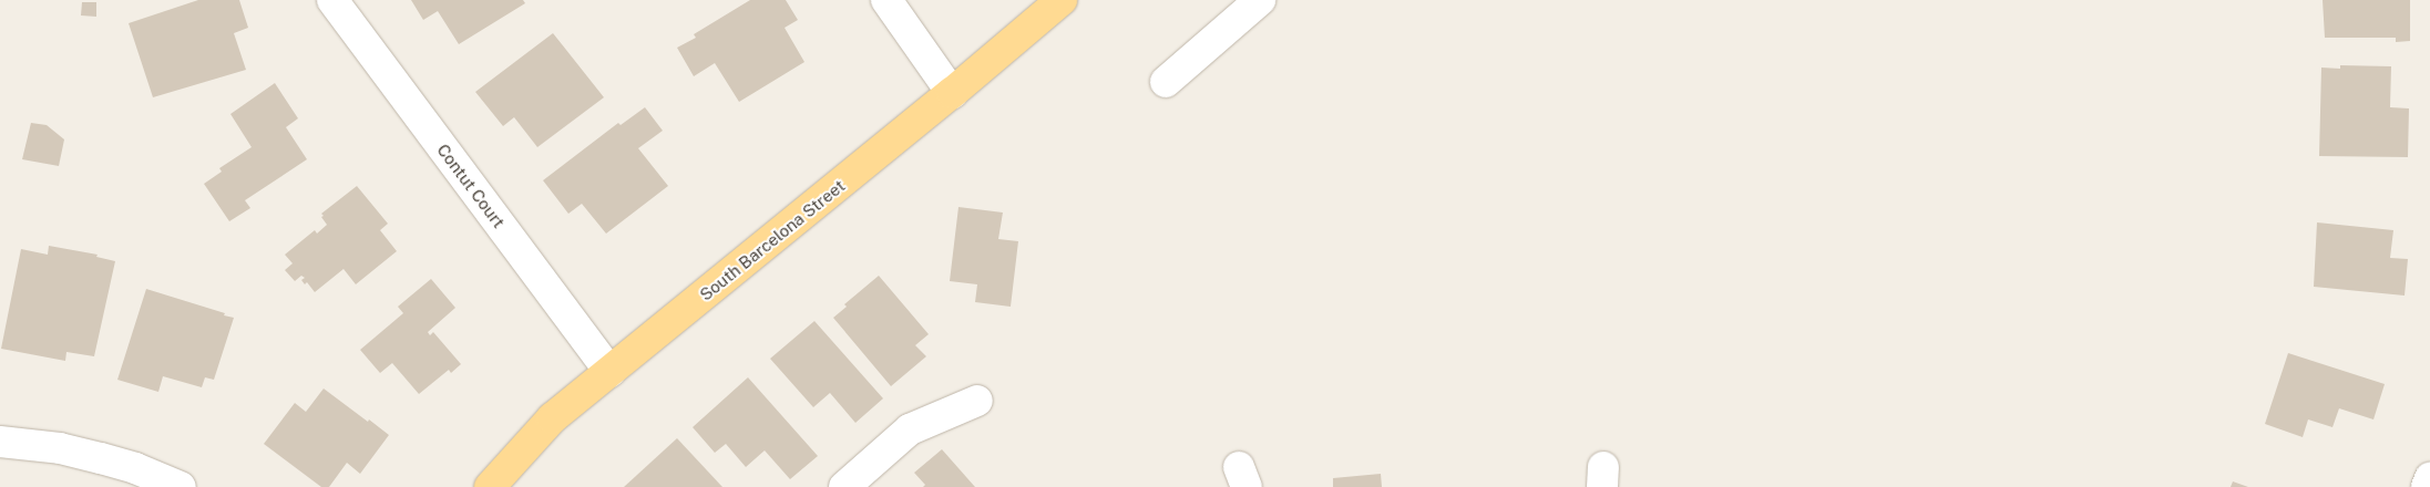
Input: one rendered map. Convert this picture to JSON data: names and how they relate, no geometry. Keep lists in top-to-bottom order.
{
  "streets": {
    "main road": ["South Barcelona Street"],
    "street": ["Contut Court"]
  },
  "crossings": [
    ["Contut Court", "South Barcelona Street"]
  ]
}
